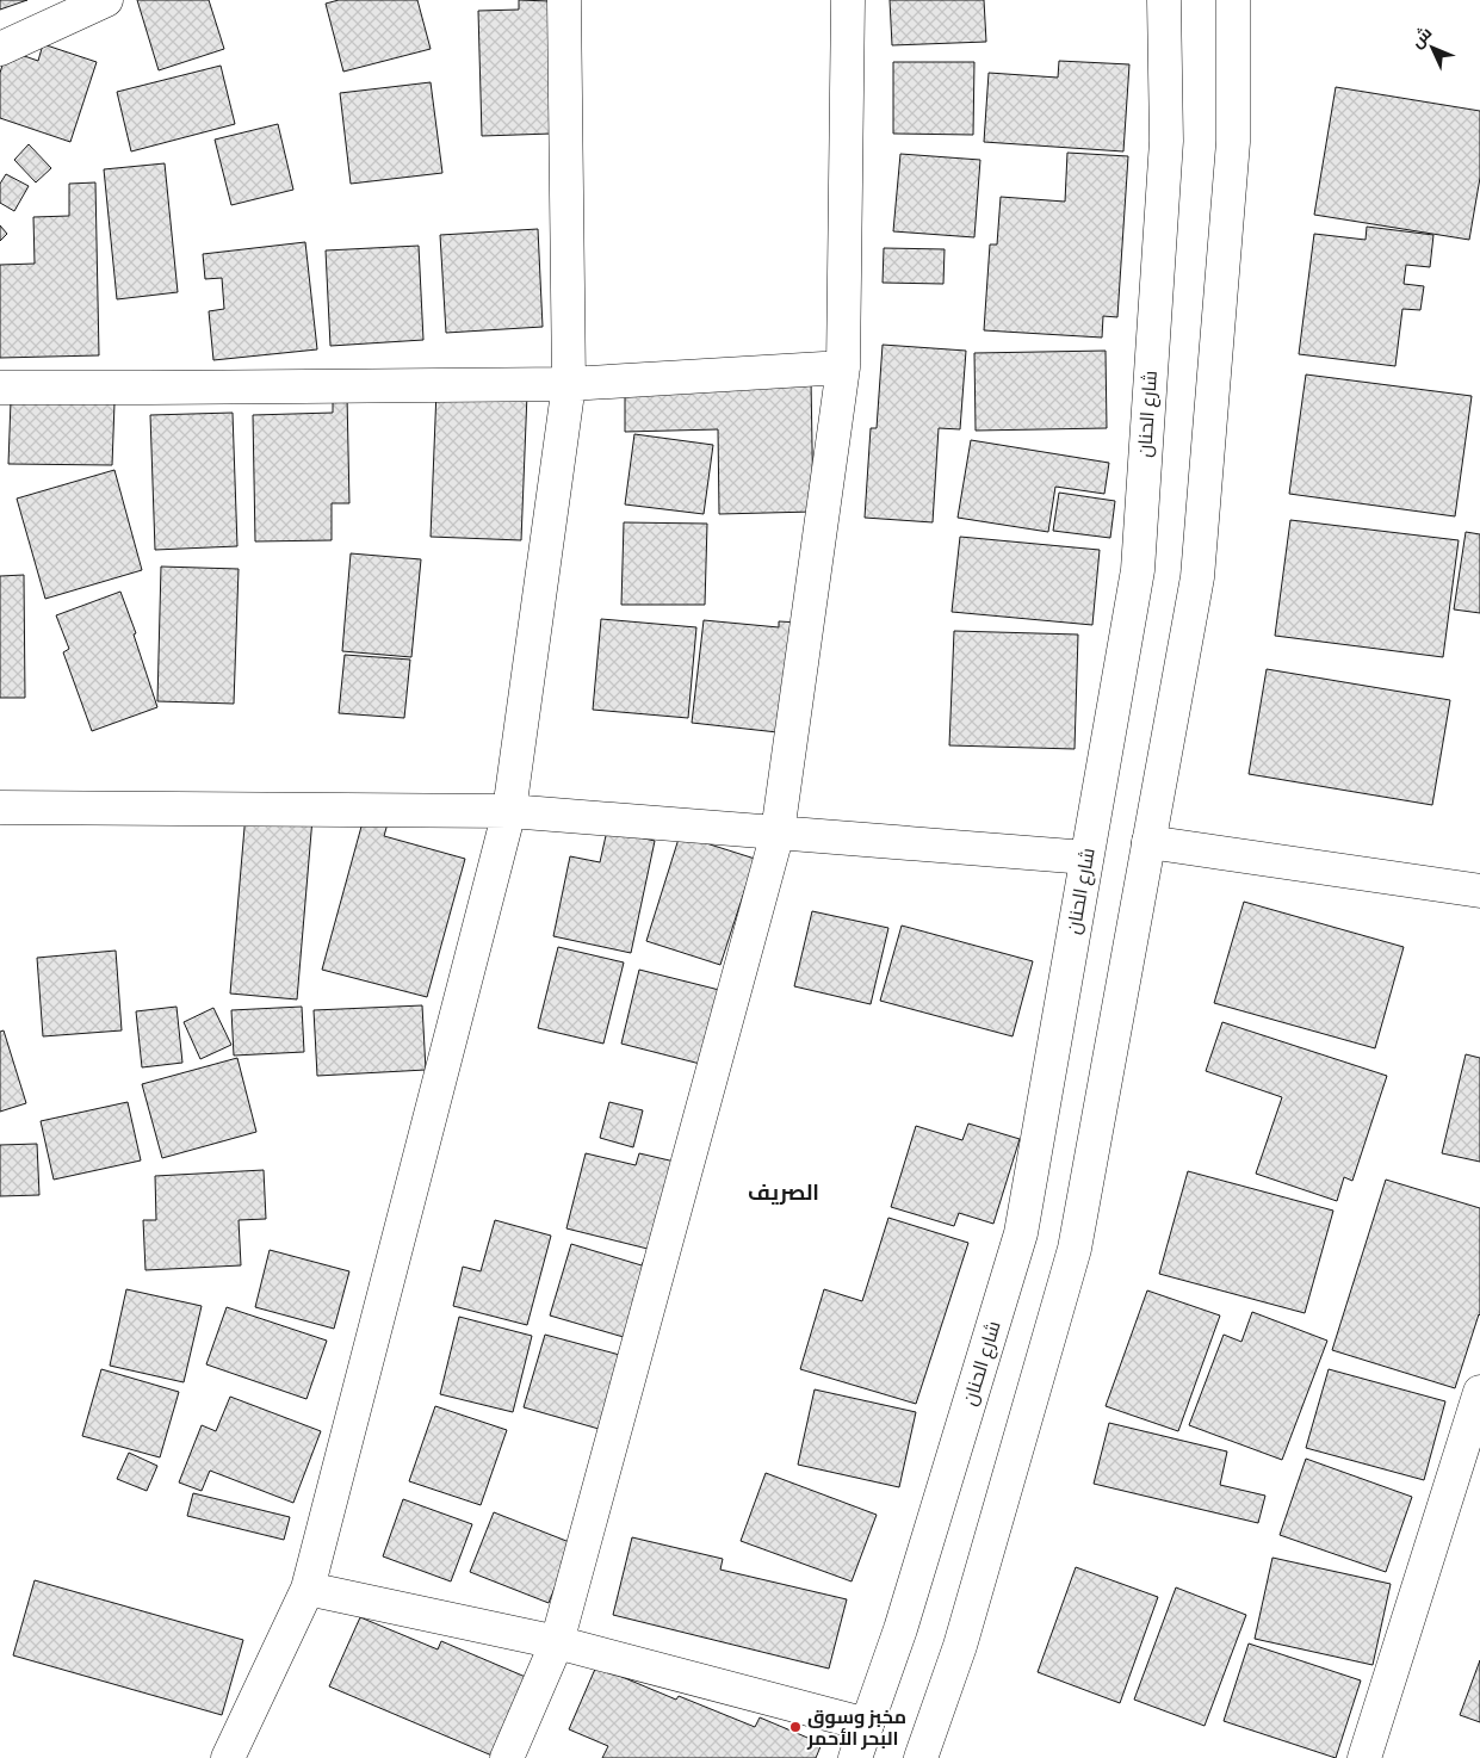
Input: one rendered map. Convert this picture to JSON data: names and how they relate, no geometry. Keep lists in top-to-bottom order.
{
  "streets": {
    "street": ["شارع الحنان"]
  },
  "districts": ["الصريف"],
  "places": ["مخبز وسوق البحر الأحمر"],
  "north": "top left"
}
